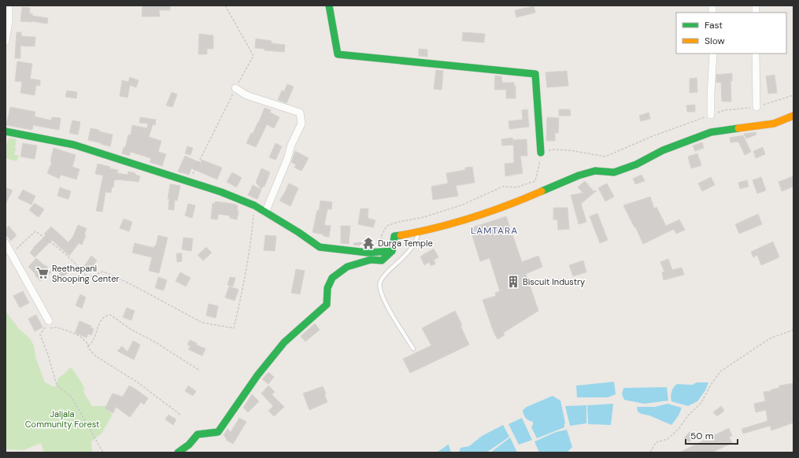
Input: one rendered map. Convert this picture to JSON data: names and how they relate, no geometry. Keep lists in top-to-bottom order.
{
  "districts": ["LAMTARA"],
  "parks": ["Jaljala Community Forest"],
  "places": {
    "temple": ["Durga Temple"],
    "supermarket": ["Reethepani Shooping Center"],
    "building": ["Biscuit Industry"]
  },
  "legend": ["Fast", "Slow"],
  "scale_bar": "50 m"
}
